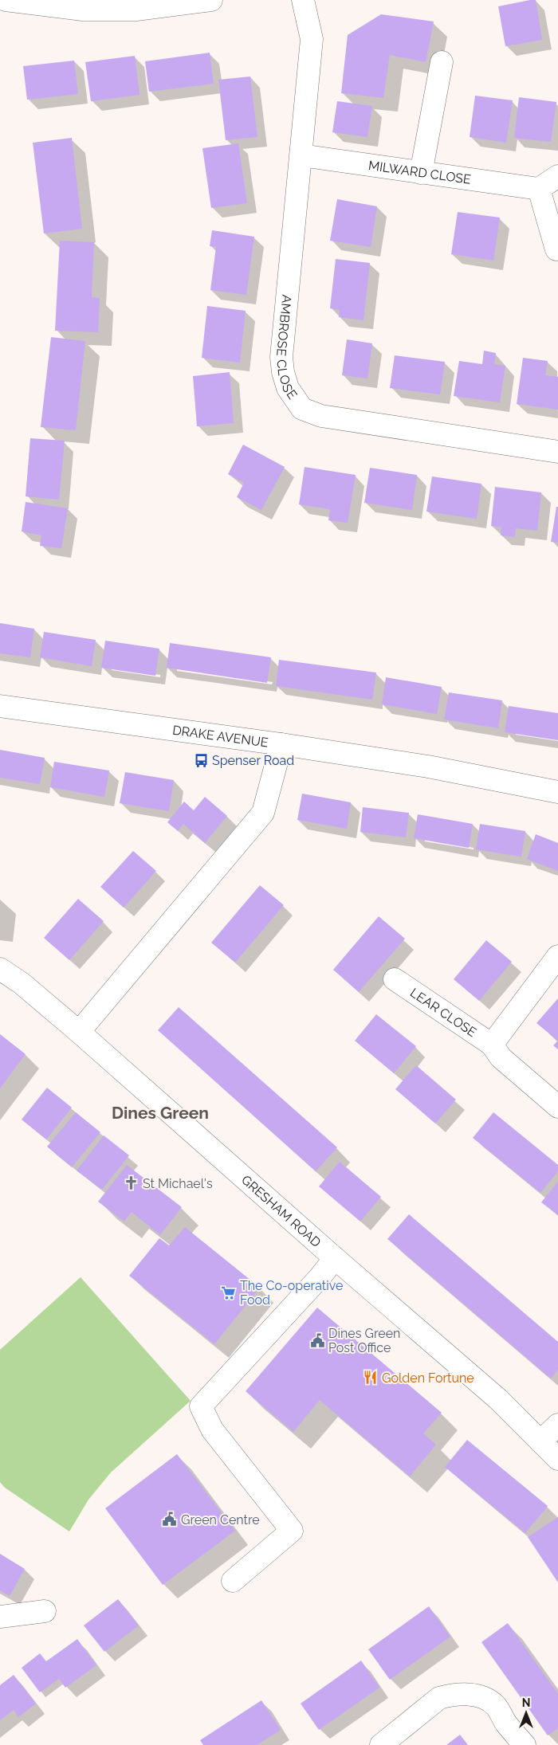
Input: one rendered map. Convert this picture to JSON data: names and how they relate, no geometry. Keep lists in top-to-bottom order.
{
  "streets": {
    "street": [
      "MILWARD CLOSE",
      "AMBROSE CLOSE",
      "DRAKE AVENUE",
      "LEAR CLOSE",
      "GRESHAM ROAD"
    ]
  },
  "crossings": [
    ["MILWARD CLOSE", "AMBROSE CLOSE"]
  ],
  "districts": ["Dines Green"],
  "places": {
    "bus stop": ["Spenser Road"],
    "church": ["St Michael's"],
    "supermarket": ["The Co-operative Food"],
    "public building": ["Dines Green Post Office", "Green Centre"],
    "restaurant": ["Golden Fortune"]
  },
  "north": "top"
}
